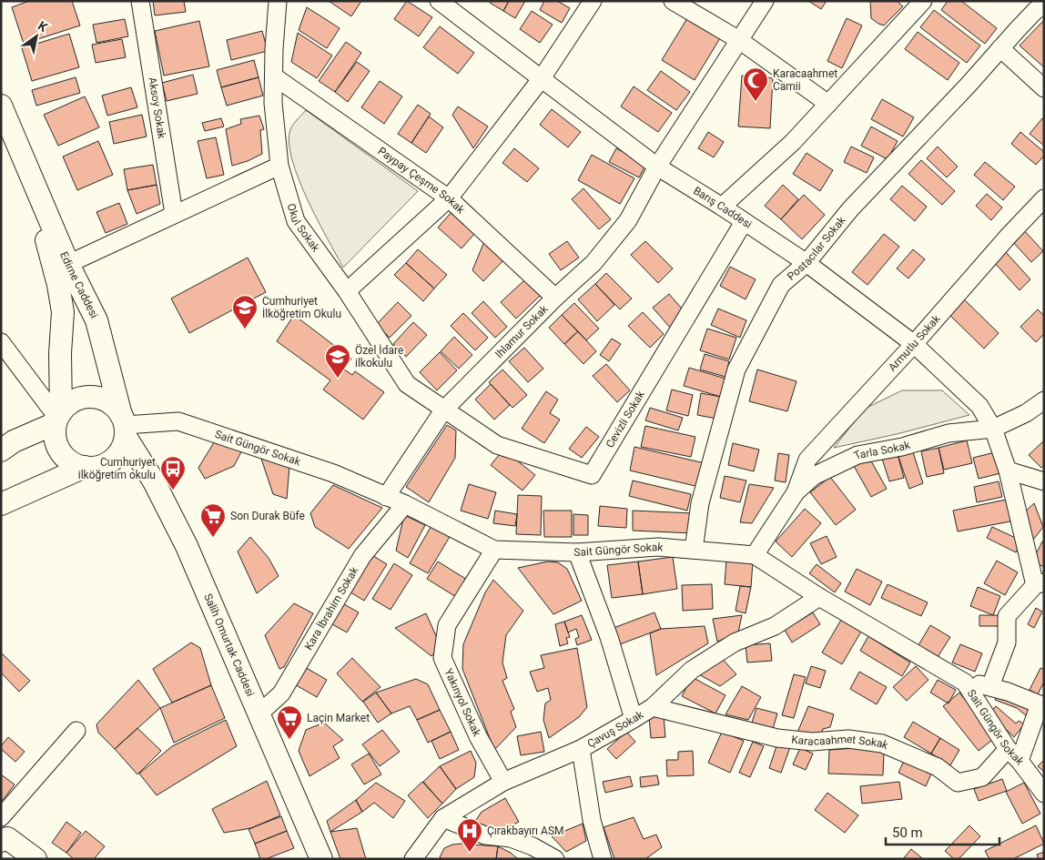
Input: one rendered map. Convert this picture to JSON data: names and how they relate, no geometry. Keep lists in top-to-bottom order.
{
  "streets": {
    "main road": ["Edirne Caddesi", "Salih Omurtak Caddesi"],
    "street": [
      "Aksoy Sokak",
      "Paypay Çeşme Sokak",
      "Barış Caddesi",
      "Okul Sokak",
      "Postacılar Sokak",
      "Ihlamur Sokak",
      "Armutlu Sokak",
      "Cevizli Sokak",
      "Sait Güngör Sokak",
      "Tarla Sokak",
      "Kara İbrahim Sokak",
      "Yakınyol Sokak",
      "Çavuş Sokak",
      "Karacaahmet Sokak"
    ]
  },
  "crossings": [
    ["Paypay Çeşme Sokak", "Okul Sokak"],
    ["Paypay Çeşme Sokak", "Ihlamur Sokak"],
    ["Barış Caddesi", "Postacılar Sokak"],
    ["Barış Caddesi", "Ihlamur Sokak"],
    ["Barış Caddesi", "Armutlu Sokak"],
    ["Barış Caddesi", "Cevizli Sokak"],
    ["Barış Caddesi", "Tarla Sokak"],
    ["Okul Sokak", "Ihlamur Sokak"],
    ["Okul Sokak", "Cevizli Sokak"],
    ["Postacılar Sokak", "Sait Güngör Sokak"],
    ["Edirne Caddesi", "Sait Güngör Sokak"],
    ["Edirne Caddesi", "Salih Omurtak Caddesi"],
    ["Ihlamur Sokak", "Cevizli Sokak"],
    ["Ihlamur Sokak", "Sait Güngör Sokak"],
    ["Armutlu Sokak", "Tarla Sokak"],
    ["Sait Güngör Sokak", "Tarla Sokak"],
    ["Sait Güngör Sokak", "Kara İbrahim Sokak"],
    ["Sait Güngör Sokak", "Salih Omurtak Caddesi"],
    ["Sait Güngör Sokak", "Yakınyol Sokak"],
    ["Sait Güngör Sokak", "Çavuş Sokak"],
    ["Sait Güngör Sokak", "Karacaahmet Sokak"],
    ["Kara İbrahim Sokak", "Salih Omurtak Caddesi"],
    ["Yakınyol Sokak", "Çavuş Sokak"],
    ["Çavuş Sokak", "Karacaahmet Sokak"]
  ],
  "places": {
    "mosque": ["Karacaahmet Camii"],
    "school or university": ["Cumhuriyet İlköğretim Okulu", "Özel İdare ilkokulu"],
    "bus stop": ["Cumhuriyet ilköğretim okulu"],
    "supermarket": ["Son Durak Büfe", "Laçin Market"],
    "hospital": ["Çırakbayırı ASM"]
  },
  "scale_bar": "50 m",
  "north": "top right"
}
